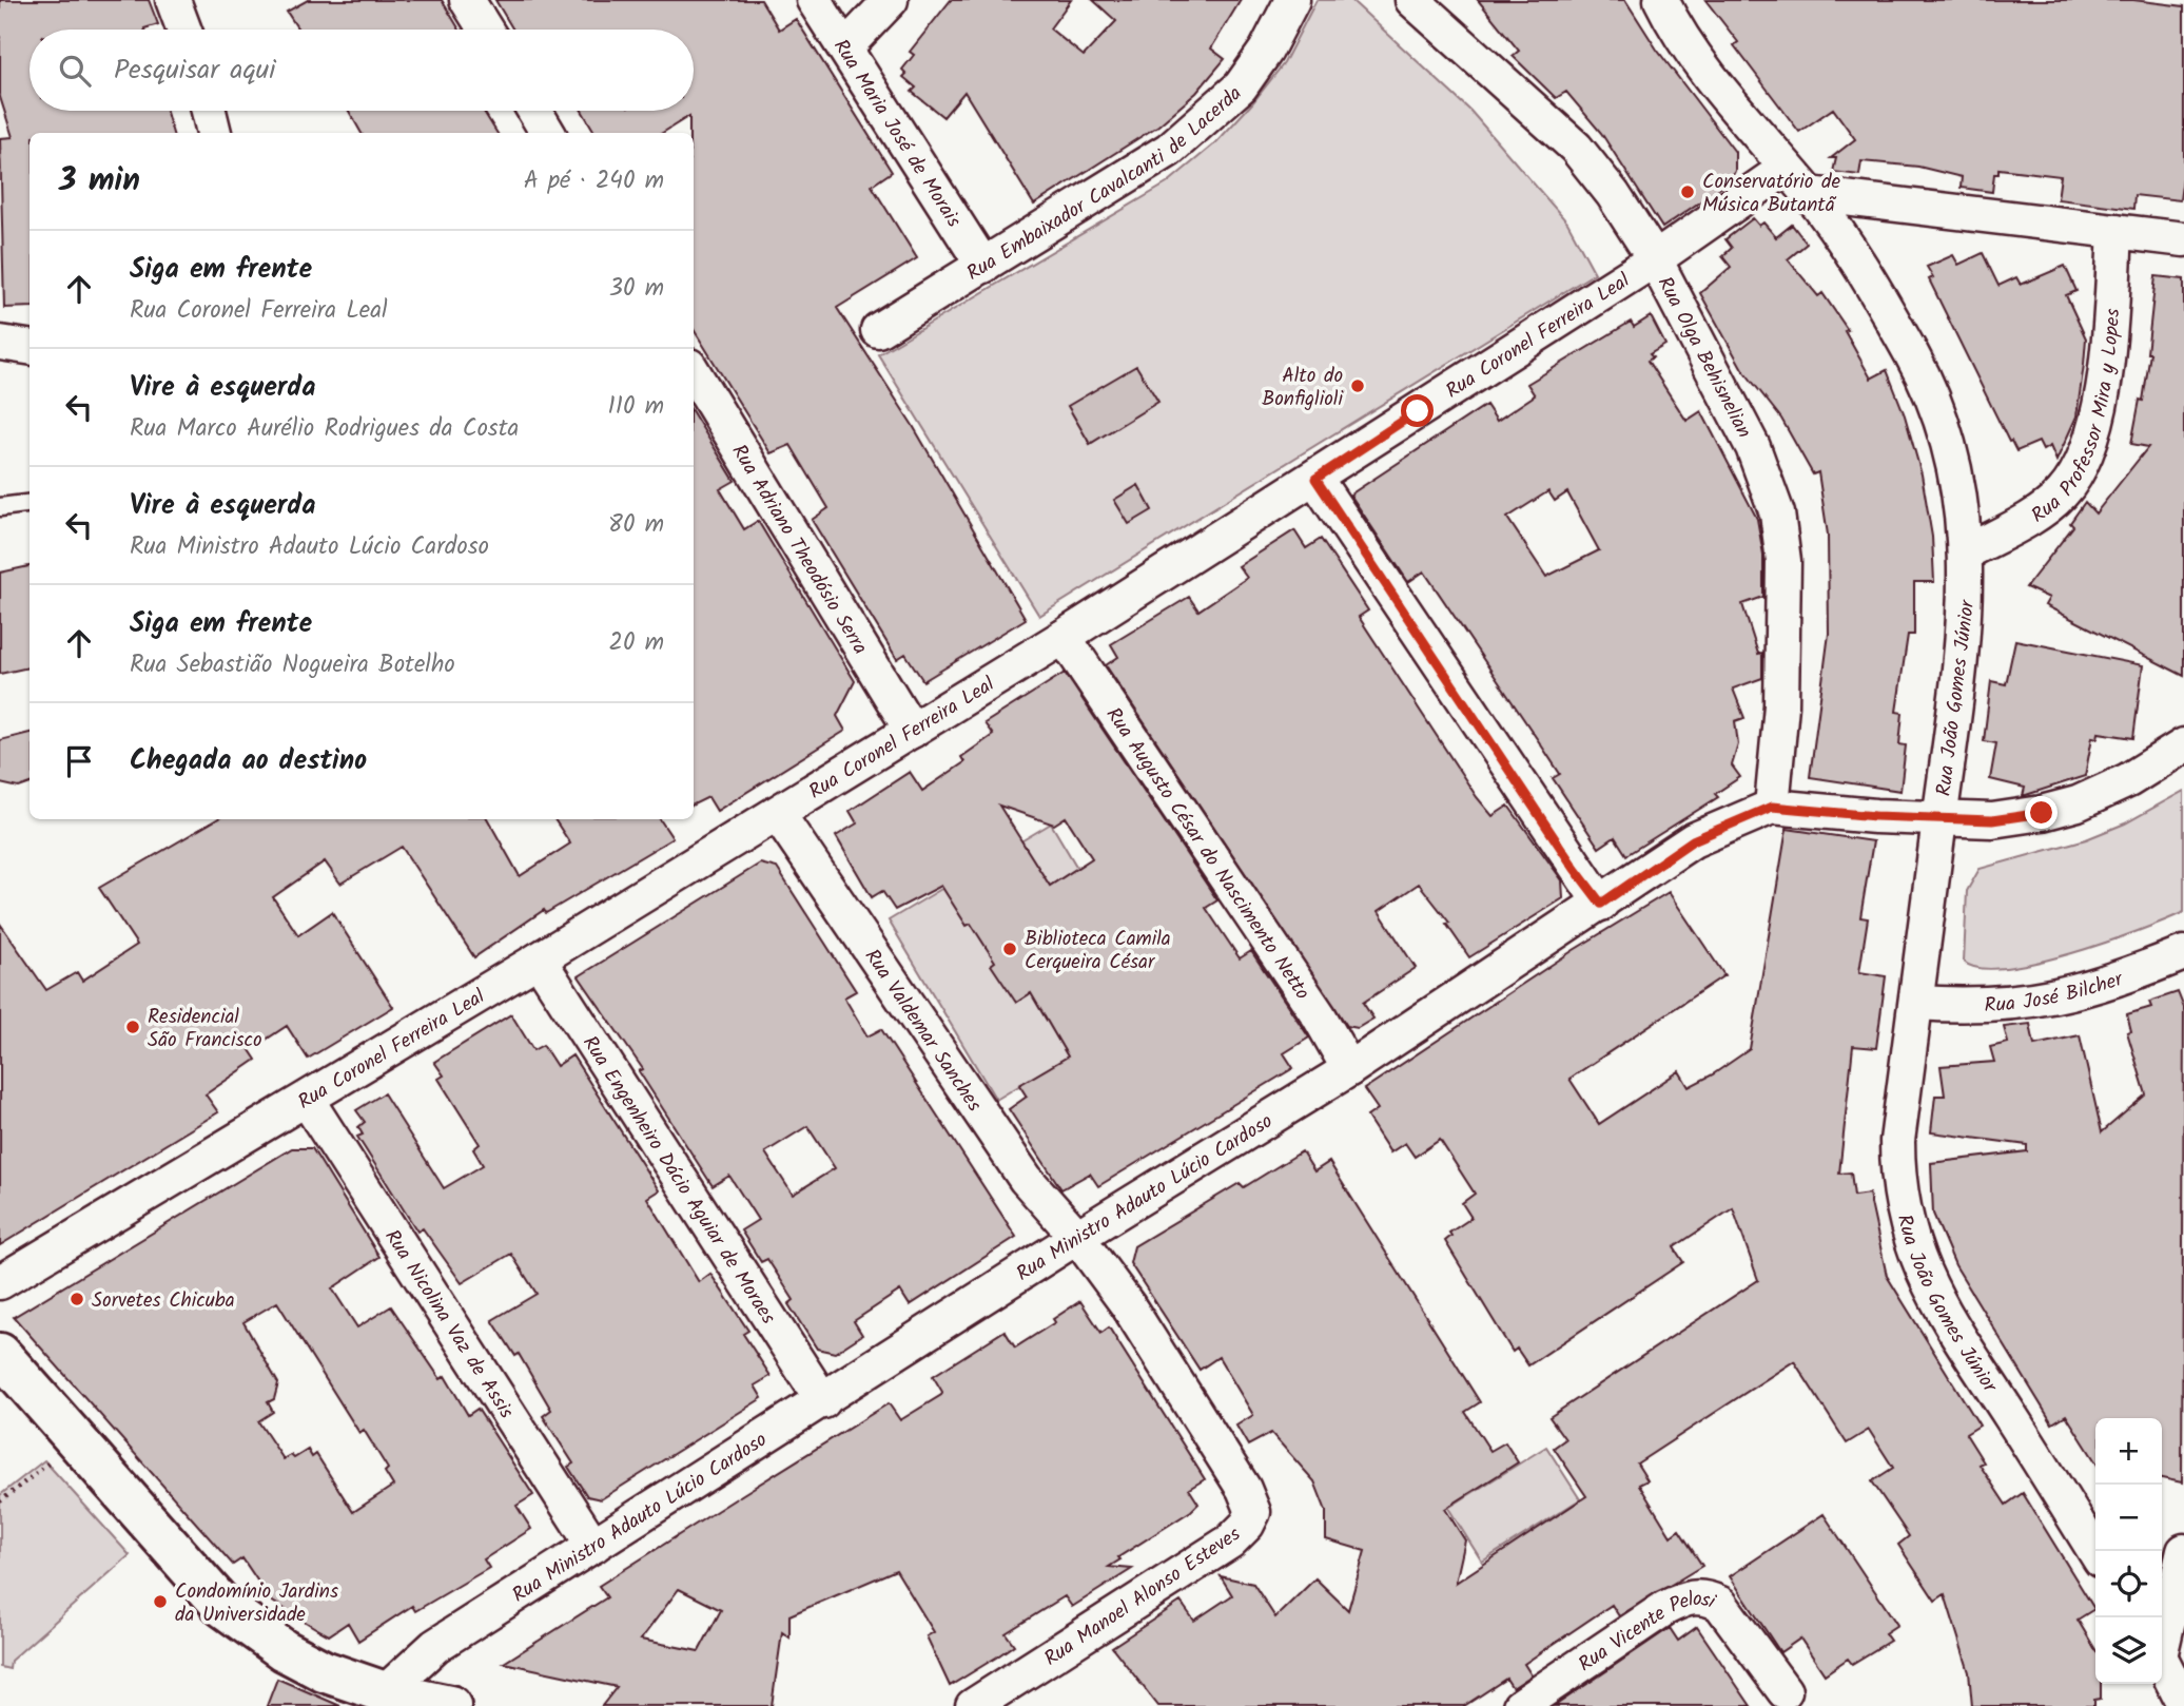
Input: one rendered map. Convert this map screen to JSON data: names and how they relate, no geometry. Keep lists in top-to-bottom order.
{
  "streets": {
    "street": [
      "Rua Maria José de Morais",
      "Rua Embaixador Cavalcanti de Lacerda",
      "Rua Coronel Ferreira Leal",
      "Rua Olga Behisnelian",
      "Rua Professor Mira y Lopes",
      "Rua Adriano Theodósio Serra",
      "Rua João Gomes Júnior",
      "Rua Augusto César do Nascimento Netto",
      "Rua José Bilcher",
      "Rua Valdemar Sanches",
      "Rua Engenheiro Dácio Aguiar de Moraes",
      "Rua Ministro Adauto Lúcio Cardoso",
      "Rua Nicolina Vaz de Assis",
      "Rua Manoel Alonso Esteves",
      "Rua Vicente Pelosi"
    ]
  },
  "crossings": [
    ["Rua Maria José de Morais", "Rua Embaixador Cavalcanti de Lacerda"],
    ["Rua Coronel Ferreira Leal", "Rua Olga Behisnelian"],
    ["Rua Coronel Ferreira Leal", "Rua Adriano Theodósio Serra"],
    ["Rua Coronel Ferreira Leal", "Rua João Gomes Júnior"],
    ["Rua Coronel Ferreira Leal", "Rua Augusto César do Nascimento Netto"],
    ["Rua Coronel Ferreira Leal", "Rua Valdemar Sanches"],
    ["Rua Coronel Ferreira Leal", "Rua Engenheiro Dácio Aguiar de Moraes"],
    ["Rua Coronel Ferreira Leal", "Rua Nicolina Vaz de Assis"],
    ["Rua Olga Behisnelian", "Rua Ministro Adauto Lúcio Cardoso"],
    ["Rua Professor Mira y Lopes", "Rua João Gomes Júnior"],
    ["Rua João Gomes Júnior", "Rua José Bilcher"],
    ["Rua João Gomes Júnior", "Rua Ministro Adauto Lúcio Cardoso"],
    ["Rua Augusto César do Nascimento Netto", "Rua Ministro Adauto Lúcio Cardoso"],
    ["Rua Valdemar Sanches", "Rua Ministro Adauto Lúcio Cardoso"],
    ["Rua Valdemar Sanches", "Rua Manoel Alonso Esteves"],
    ["Rua Engenheiro Dácio Aguiar de Moraes", "Rua Ministro Adauto Lúcio Cardoso"],
    ["Rua Ministro Adauto Lúcio Cardoso", "Rua Nicolina Vaz de Assis"],
    ["Rua Ministro Adauto Lúcio Cardoso", "Rua Manoel Alonso Esteves"]
  ],
  "places": [
    "Conservatório de Música Butantã",
    "Alto do Bonfiglioli",
    "Biblioteca Camila Cerqueira César",
    "Residencial São Francisco",
    "Sorvetes Chicuba",
    "Condomínio Jardins da Universidade"
  ],
  "page": {
    "search": "Pesquisar aqui",
    "heading": ["3 min", "A pé · 240 m"],
    "list": [
      ["Siga em frente", "Rua Coronel Ferreira Leal", "30 m"],
      ["Vire à esquerda", "Rua Marco Aurélio Rodrigues da Costa", "110 m"],
      ["Vire à esquerda", "Rua Ministro Adauto Lúcio Cardoso", "80 m"],
      ["Siga em frente", "Rua Sebastião Nogueira Botelho", "20 m"],
      "Chegada ao destino"
    ],
    "map_buttons": ["+", "−"]
  }
}
